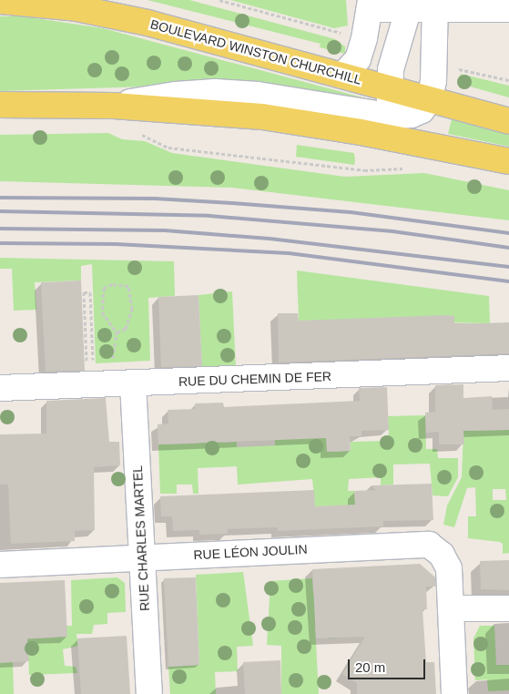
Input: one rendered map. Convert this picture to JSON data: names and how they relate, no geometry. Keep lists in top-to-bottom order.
{
  "streets": {
    "main road": ["BOULEVARD WINSTON CHURCHILL"],
    "street": ["RUE DU CHEMIN DE FER", "RUE CHARLES MARTEL", "RUE LÉON JOULIN"]
  },
  "crossings": [
    ["RUE DU CHEMIN DE FER", "RUE CHARLES MARTEL"],
    ["RUE CHARLES MARTEL", "RUE LÉON JOULIN"]
  ],
  "scale_bar": "20 m"
}
